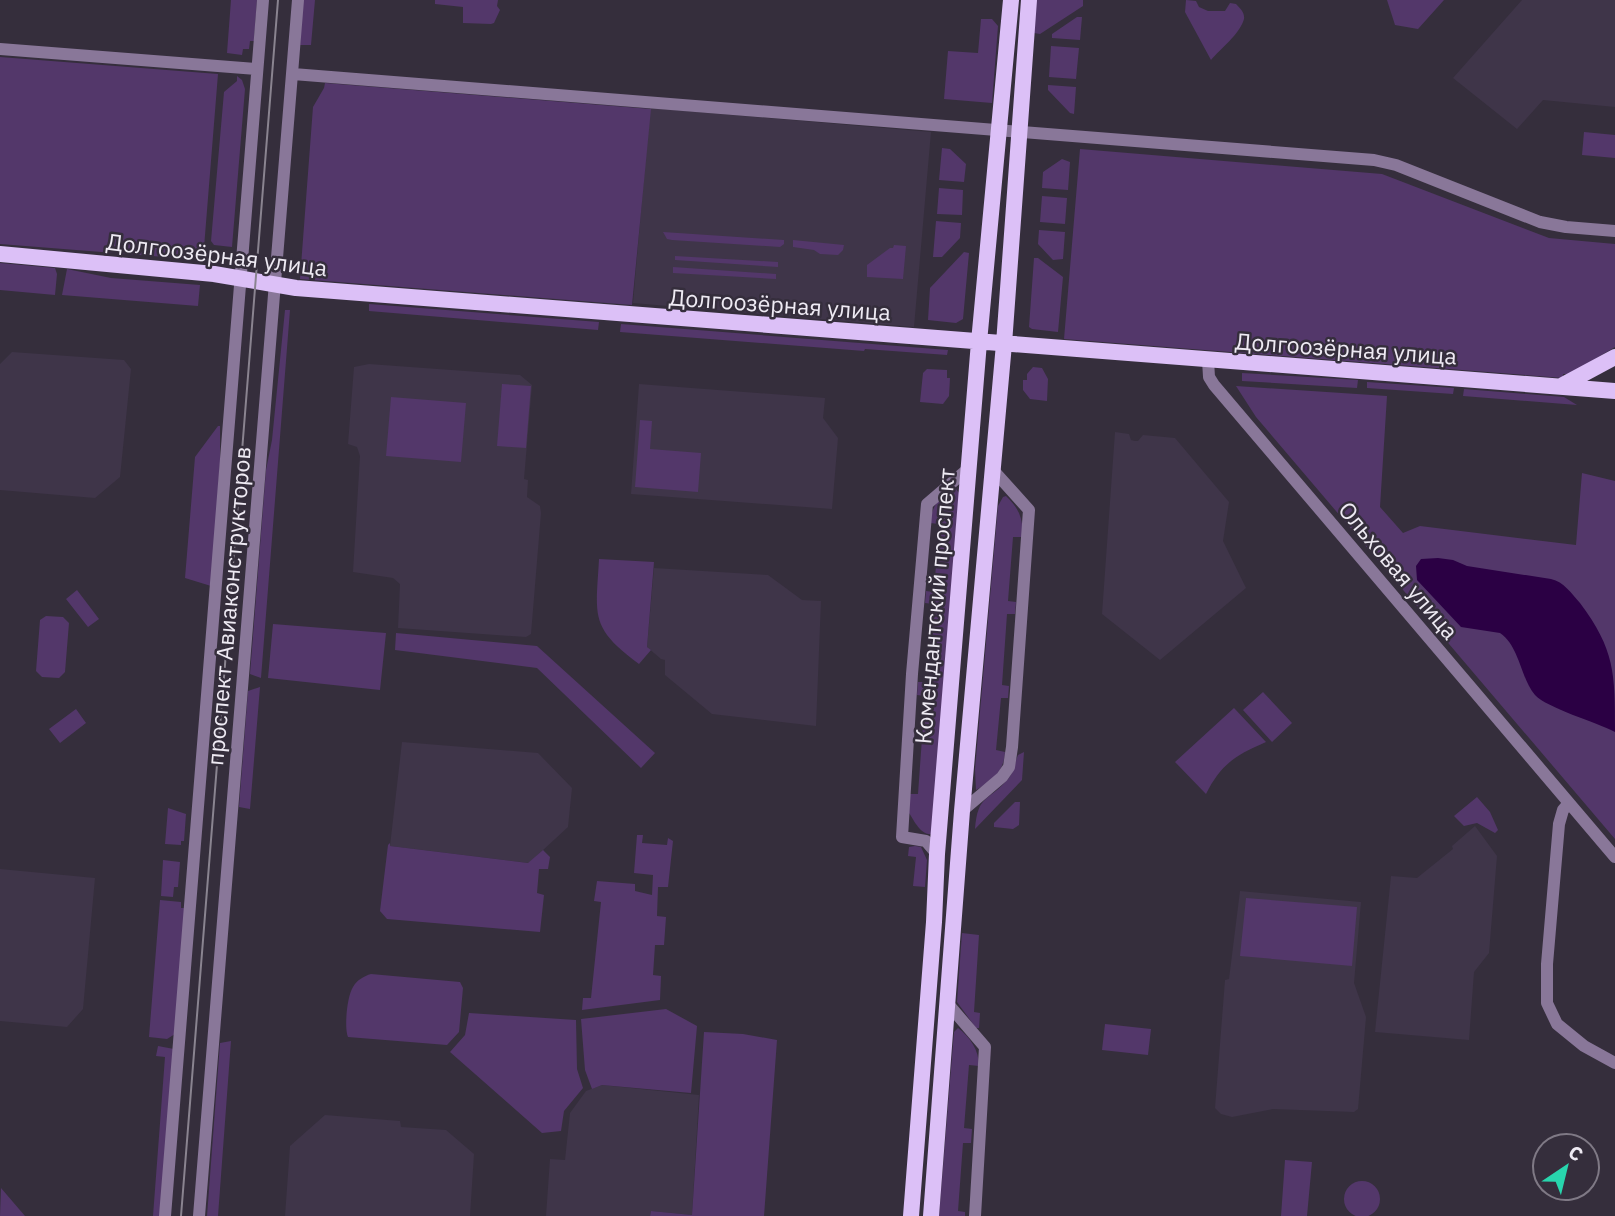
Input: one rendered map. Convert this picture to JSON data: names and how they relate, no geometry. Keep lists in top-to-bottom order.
{
  "streets": {
    "main road": ["Долгоозёрная улица", "Комендантский проспект"],
    "street": ["Ольховая улица", "проспект Авиаконструкторов"]
  },
  "crossings": [
    ["Долгоозёрная улица", "Ольховая улица"],
    ["Долгоозёрная улица", "проспект Авиаконструкторов"],
    ["Долгоозёрная улица", "Комендантский проспект"]
  ],
  "north": "top right"
}
